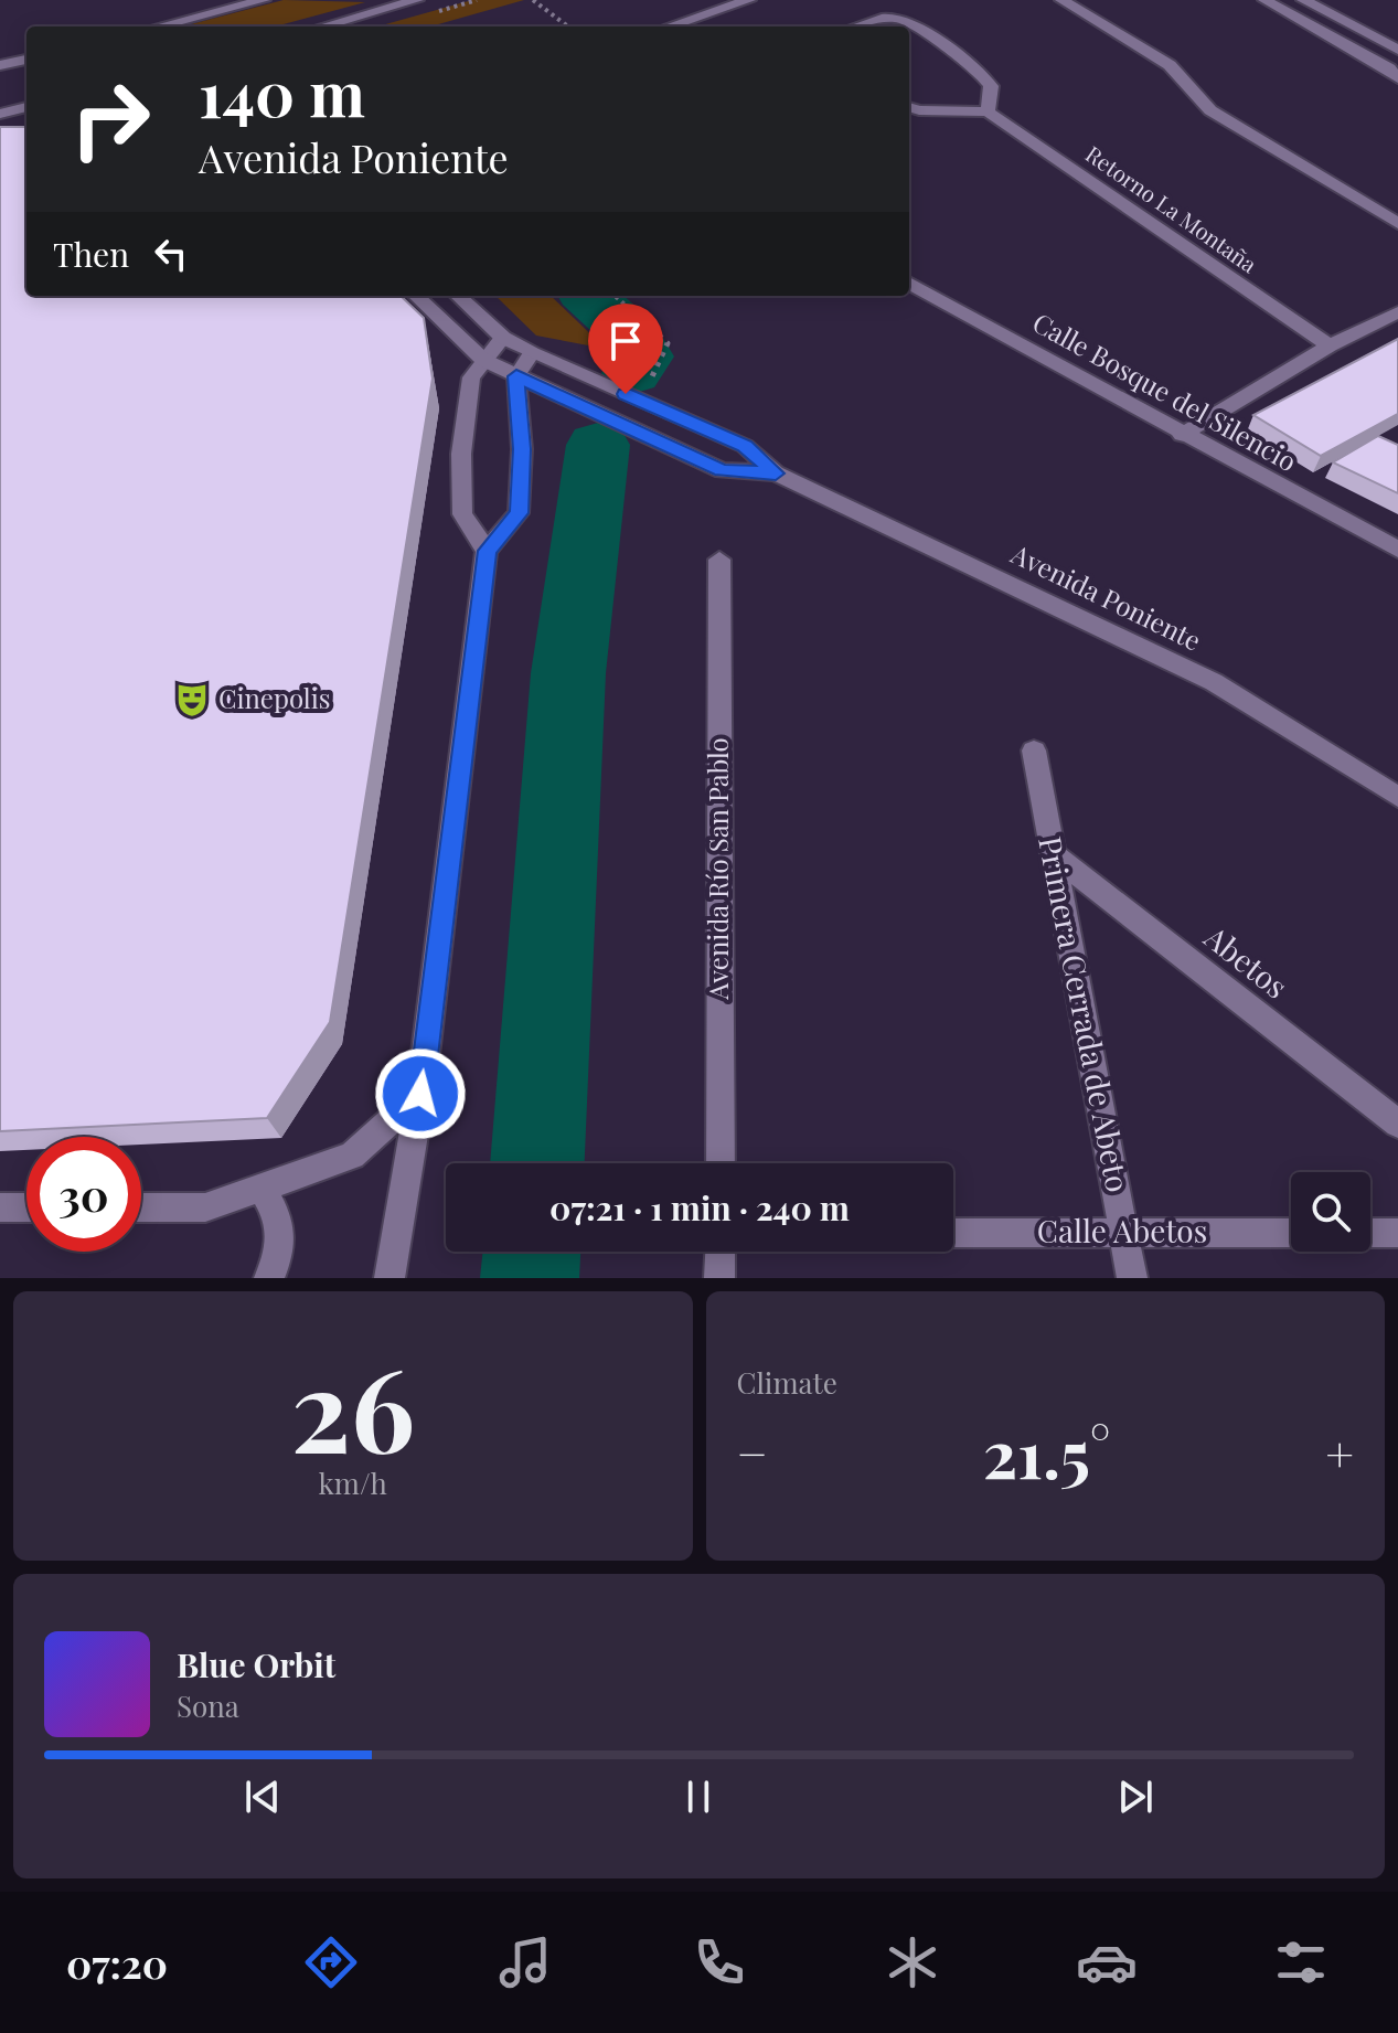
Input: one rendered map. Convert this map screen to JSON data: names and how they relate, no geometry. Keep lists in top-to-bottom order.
{
  "streets": {
    "street": [
      "Retorno La Montaña",
      "Calle Bosque del Silencio",
      "Avenida Poniente",
      "Avenida Río San Pablo",
      "Abetos",
      "Primera Cerrada de Abeto",
      "Calle Abetos"
    ]
  },
  "crossings": [
    ["Abetos", "Primera Cerrada de Abeto"],
    ["Primera Cerrada de Abeto", "Calle Abetos"]
  ],
  "places": {
    "theatre": ["Cinepolis"]
  },
  "page": {
    "turn": ["140 m", "Avenida Poniente"],
    "then": "Then",
    "limit": "30",
    "trip": "07:21 · 1 min · 240 m",
    "tile": [
      ["26", "km/h"],
      "Climate"
    ],
    "heat": ["−", "21.5°", "+"],
    "song": ["Blue Orbit", "Sona"],
    "tabs": "07:20"
  }
}
